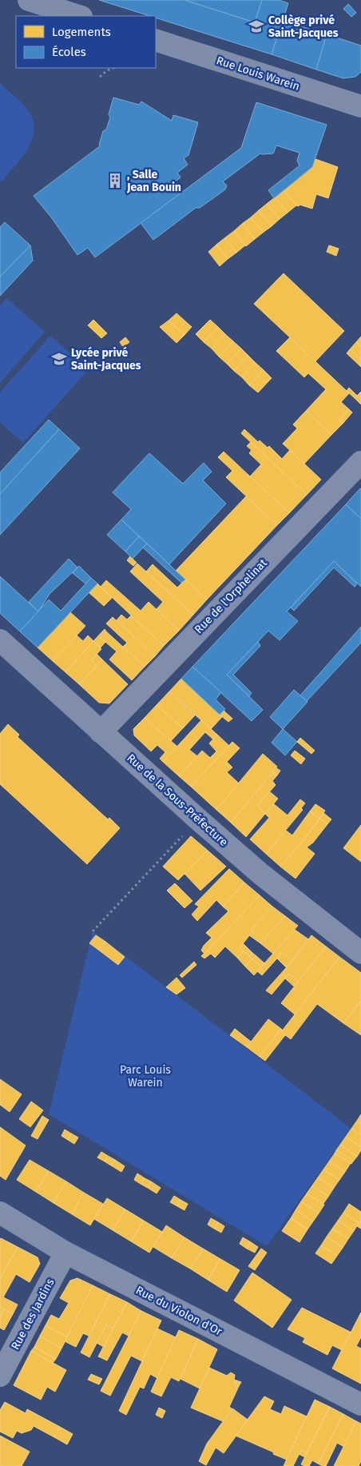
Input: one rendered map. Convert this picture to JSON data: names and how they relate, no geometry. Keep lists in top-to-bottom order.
{
  "streets": {
    "main road": ["Rue Louis Warein"],
    "street": [
      "Rue de l'Orphelinat",
      "Rue de la Sous-Préfecture",
      "Rue du Violon d'Or",
      "Rue des Jardins"
    ]
  },
  "crossings": [
    ["Rue de l'Orphelinat", "Rue de la Sous-Préfecture"],
    ["Rue du Violon d'Or", "Rue des Jardins"]
  ],
  "parks": ["Parc Louis Warein"],
  "places": {
    "school or university": ["Collège privé Saint-Jacques", "Lycée privé Saint-Jacques"],
    "building": [", Salle Jean Bouin"]
  },
  "legend": ["Logements", "Écoles"]
}
